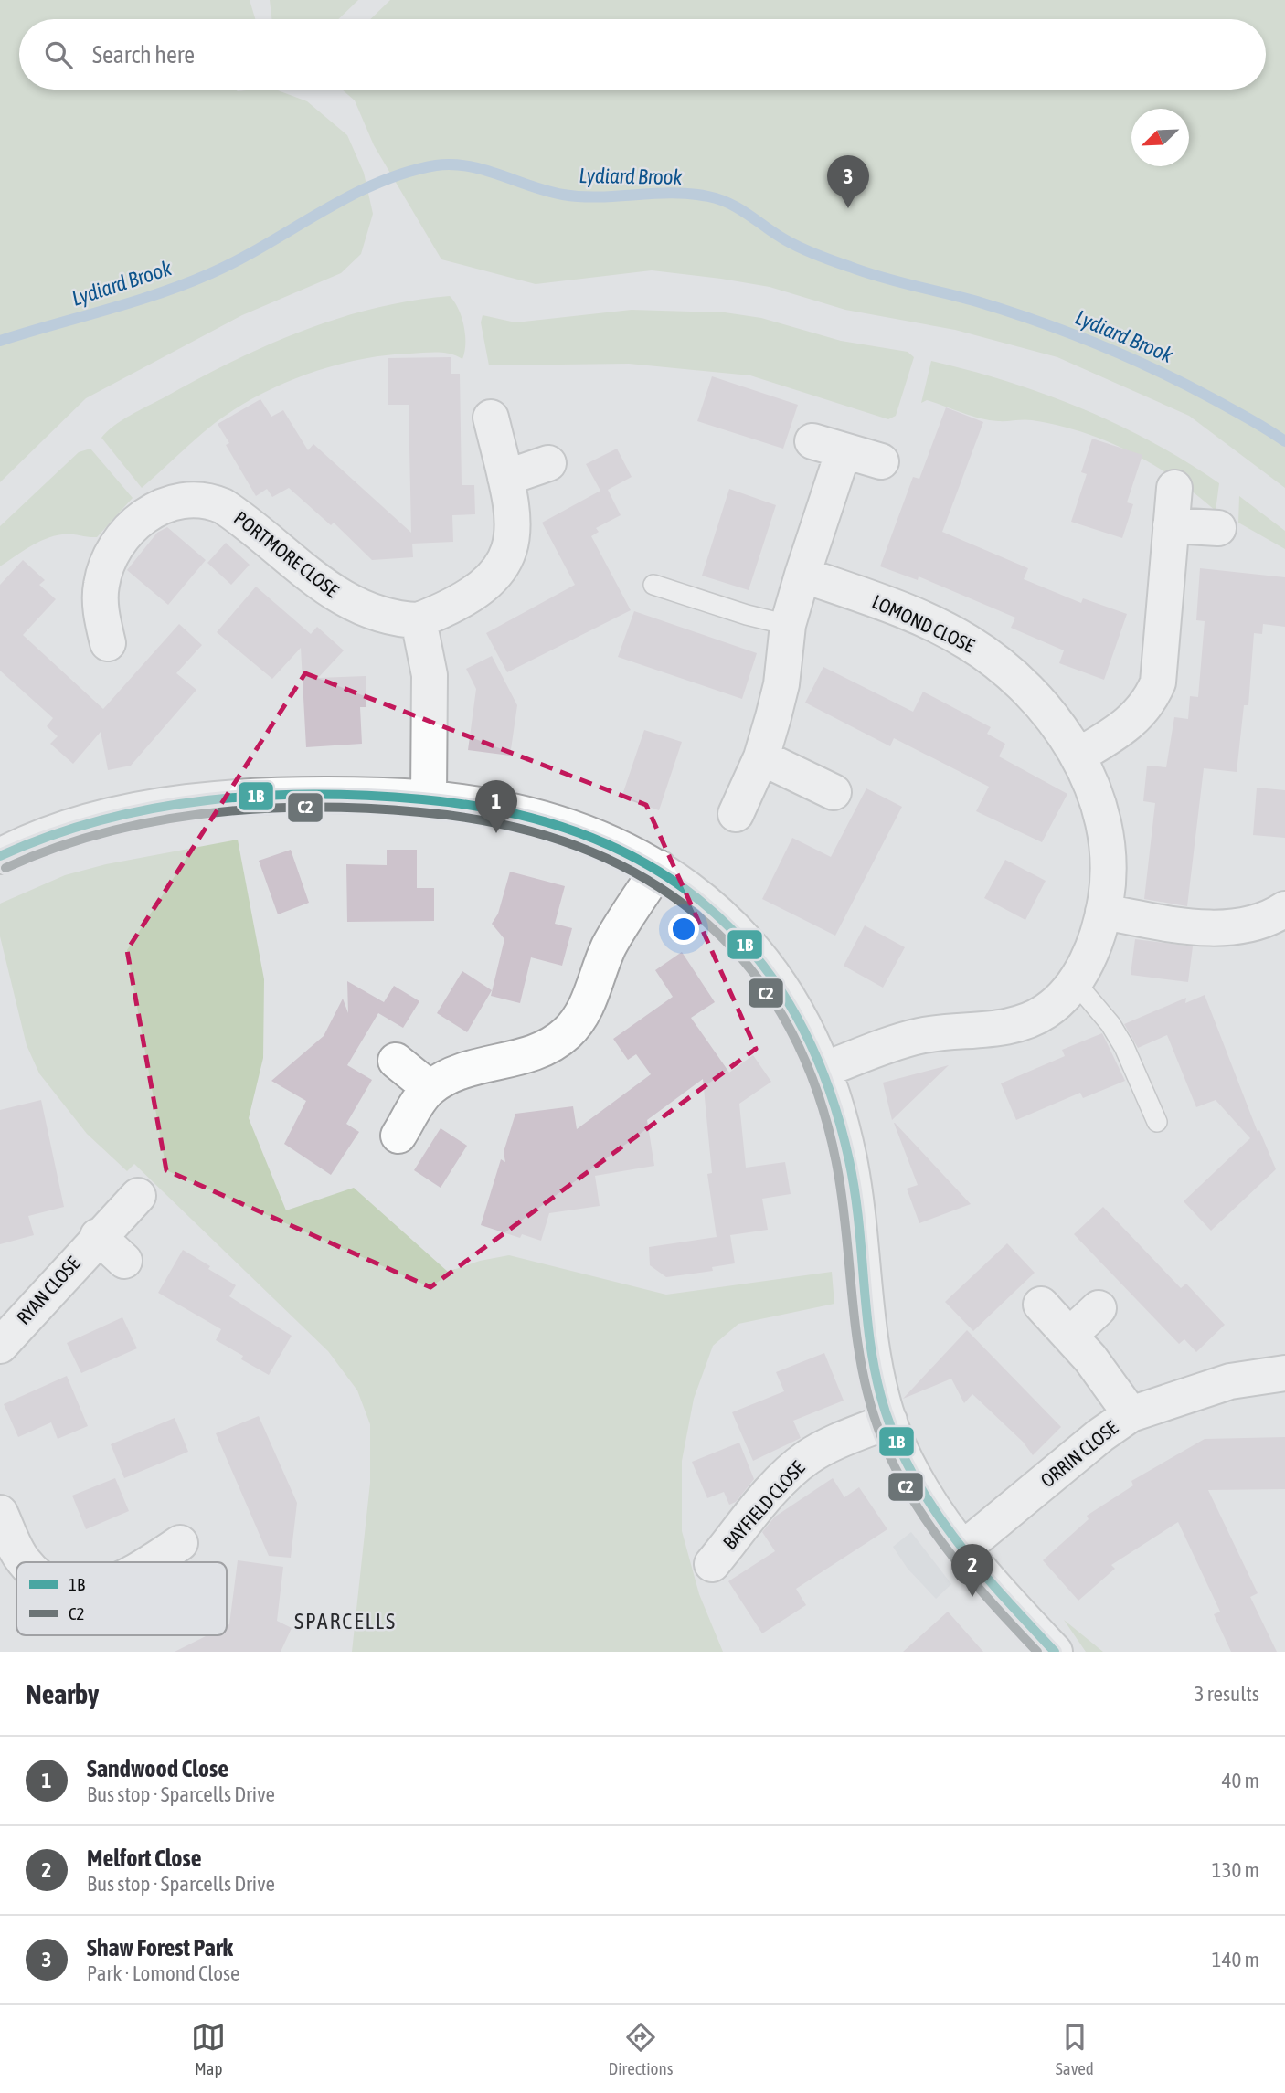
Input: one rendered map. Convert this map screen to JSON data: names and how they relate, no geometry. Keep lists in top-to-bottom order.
{
  "streets": {
    "street": [
      "PORTMORE CLOSE",
      "LOMOND CLOSE",
      "RYAN CLOSE",
      "ORRIN CLOSE",
      "BAYFIELD CLOSE"
    ]
  },
  "districts": ["SPARCELLS"],
  "water": ["Lydiard Brook"],
  "lines": ["transit line 1B", "transit line C2"],
  "legend": ["1B", "C2"],
  "north": "bottom left",
  "page": {
    "search": "Search here",
    "pins": ["3", "1", "2"],
    "heading": ["Nearby", "3 results"],
    "list": [
      {
        "mark": "1",
        "name": "Sandwood Close",
        "note": "Bus stop · Sparcells Drive",
        "value": "40 m"
      },
      {
        "mark": "2",
        "name": "Melfort Close",
        "note": "Bus stop · Sparcells Drive",
        "value": "130 m"
      },
      {
        "mark": "3",
        "name": "Shaw Forest Park",
        "note": "Park · Lomond Close",
        "value": "140 m"
      }
    ],
    "nav": ["Map", "Directions", "Saved"]
  }
}
